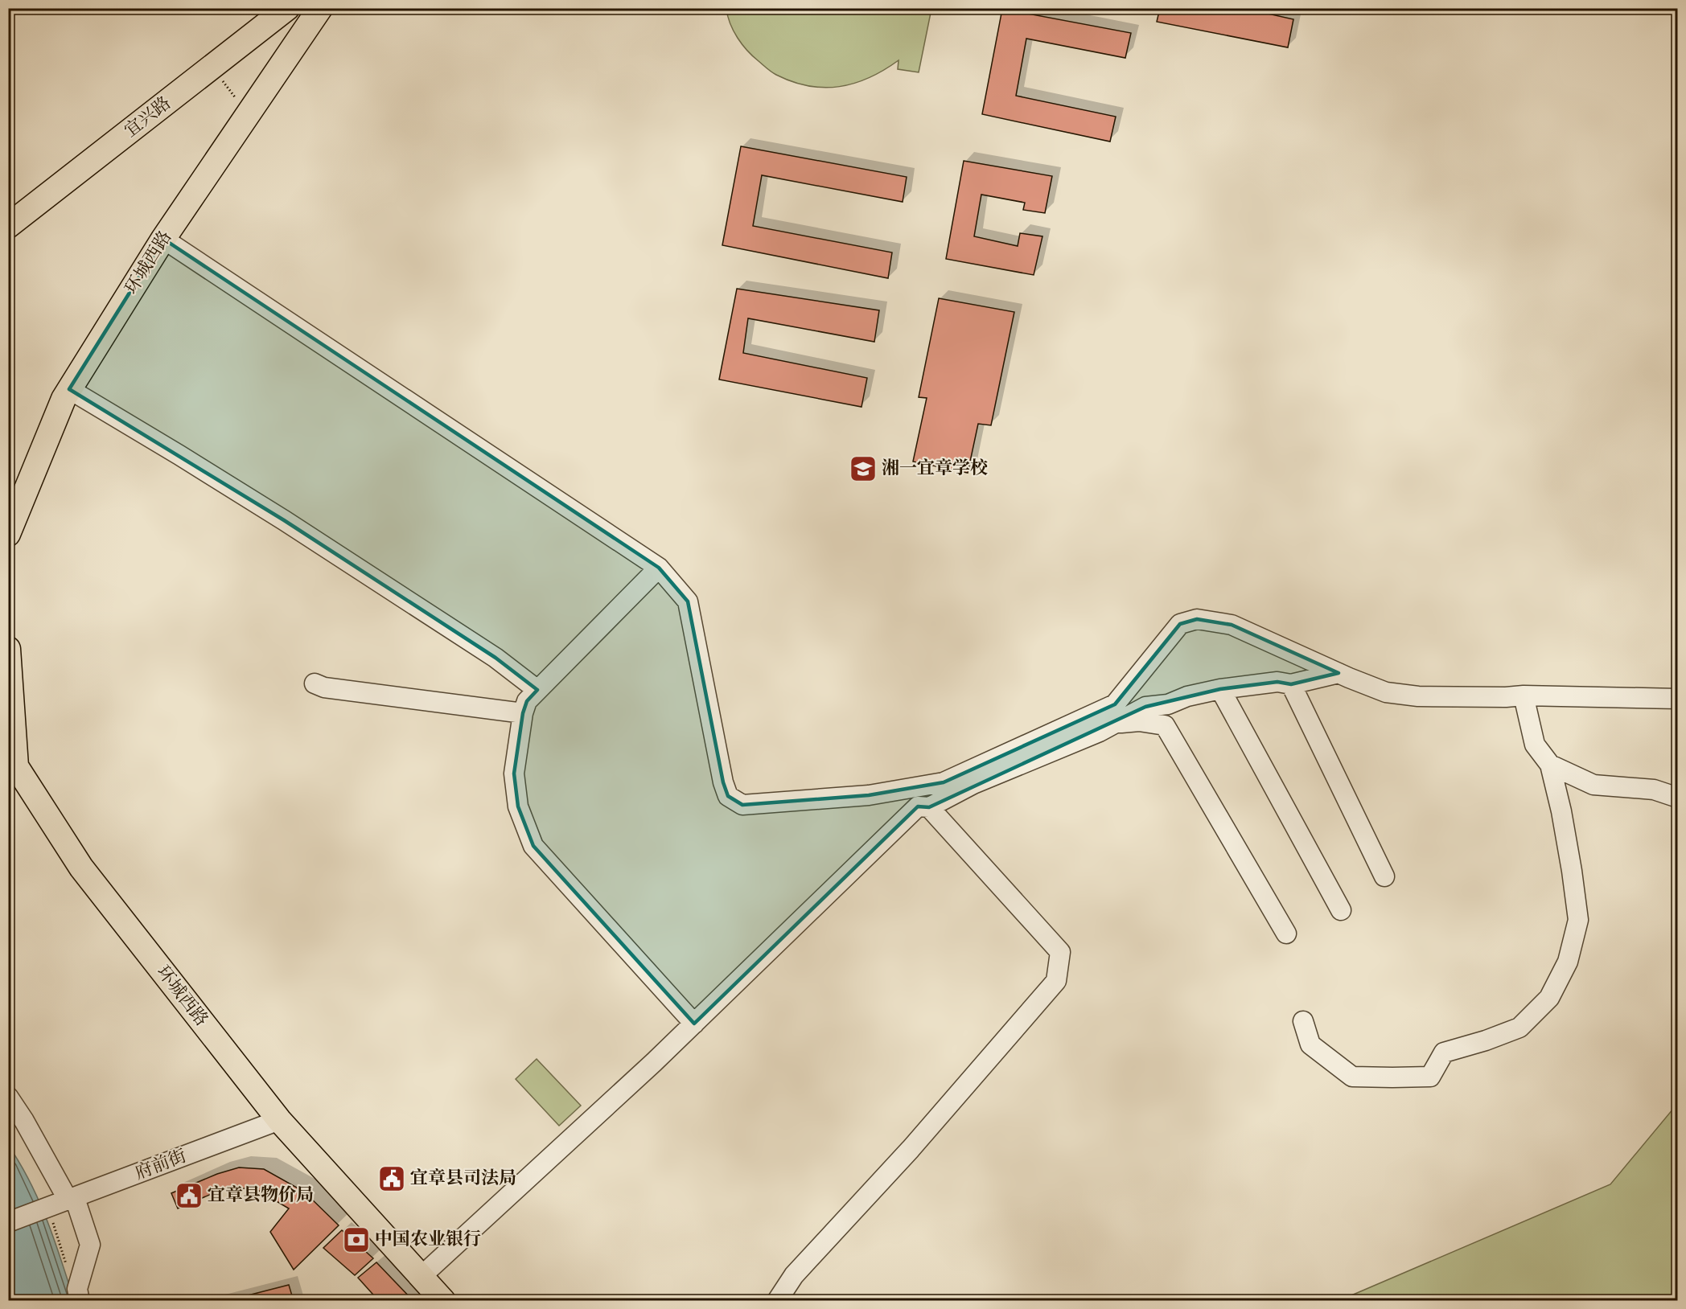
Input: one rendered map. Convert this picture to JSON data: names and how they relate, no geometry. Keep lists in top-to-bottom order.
{
  "streets": {
    "main road": ["宜兴路", "环城西路"],
    "street": ["府前街"]
  },
  "crossings": [
    ["环城西路", "府前街"]
  ],
  "places": {
    "school or university": ["湘一宜章学校"],
    "public building": ["宜章县司法局", "宜章县物价局"],
    "bank": ["中国农业银行"]
  }
}
